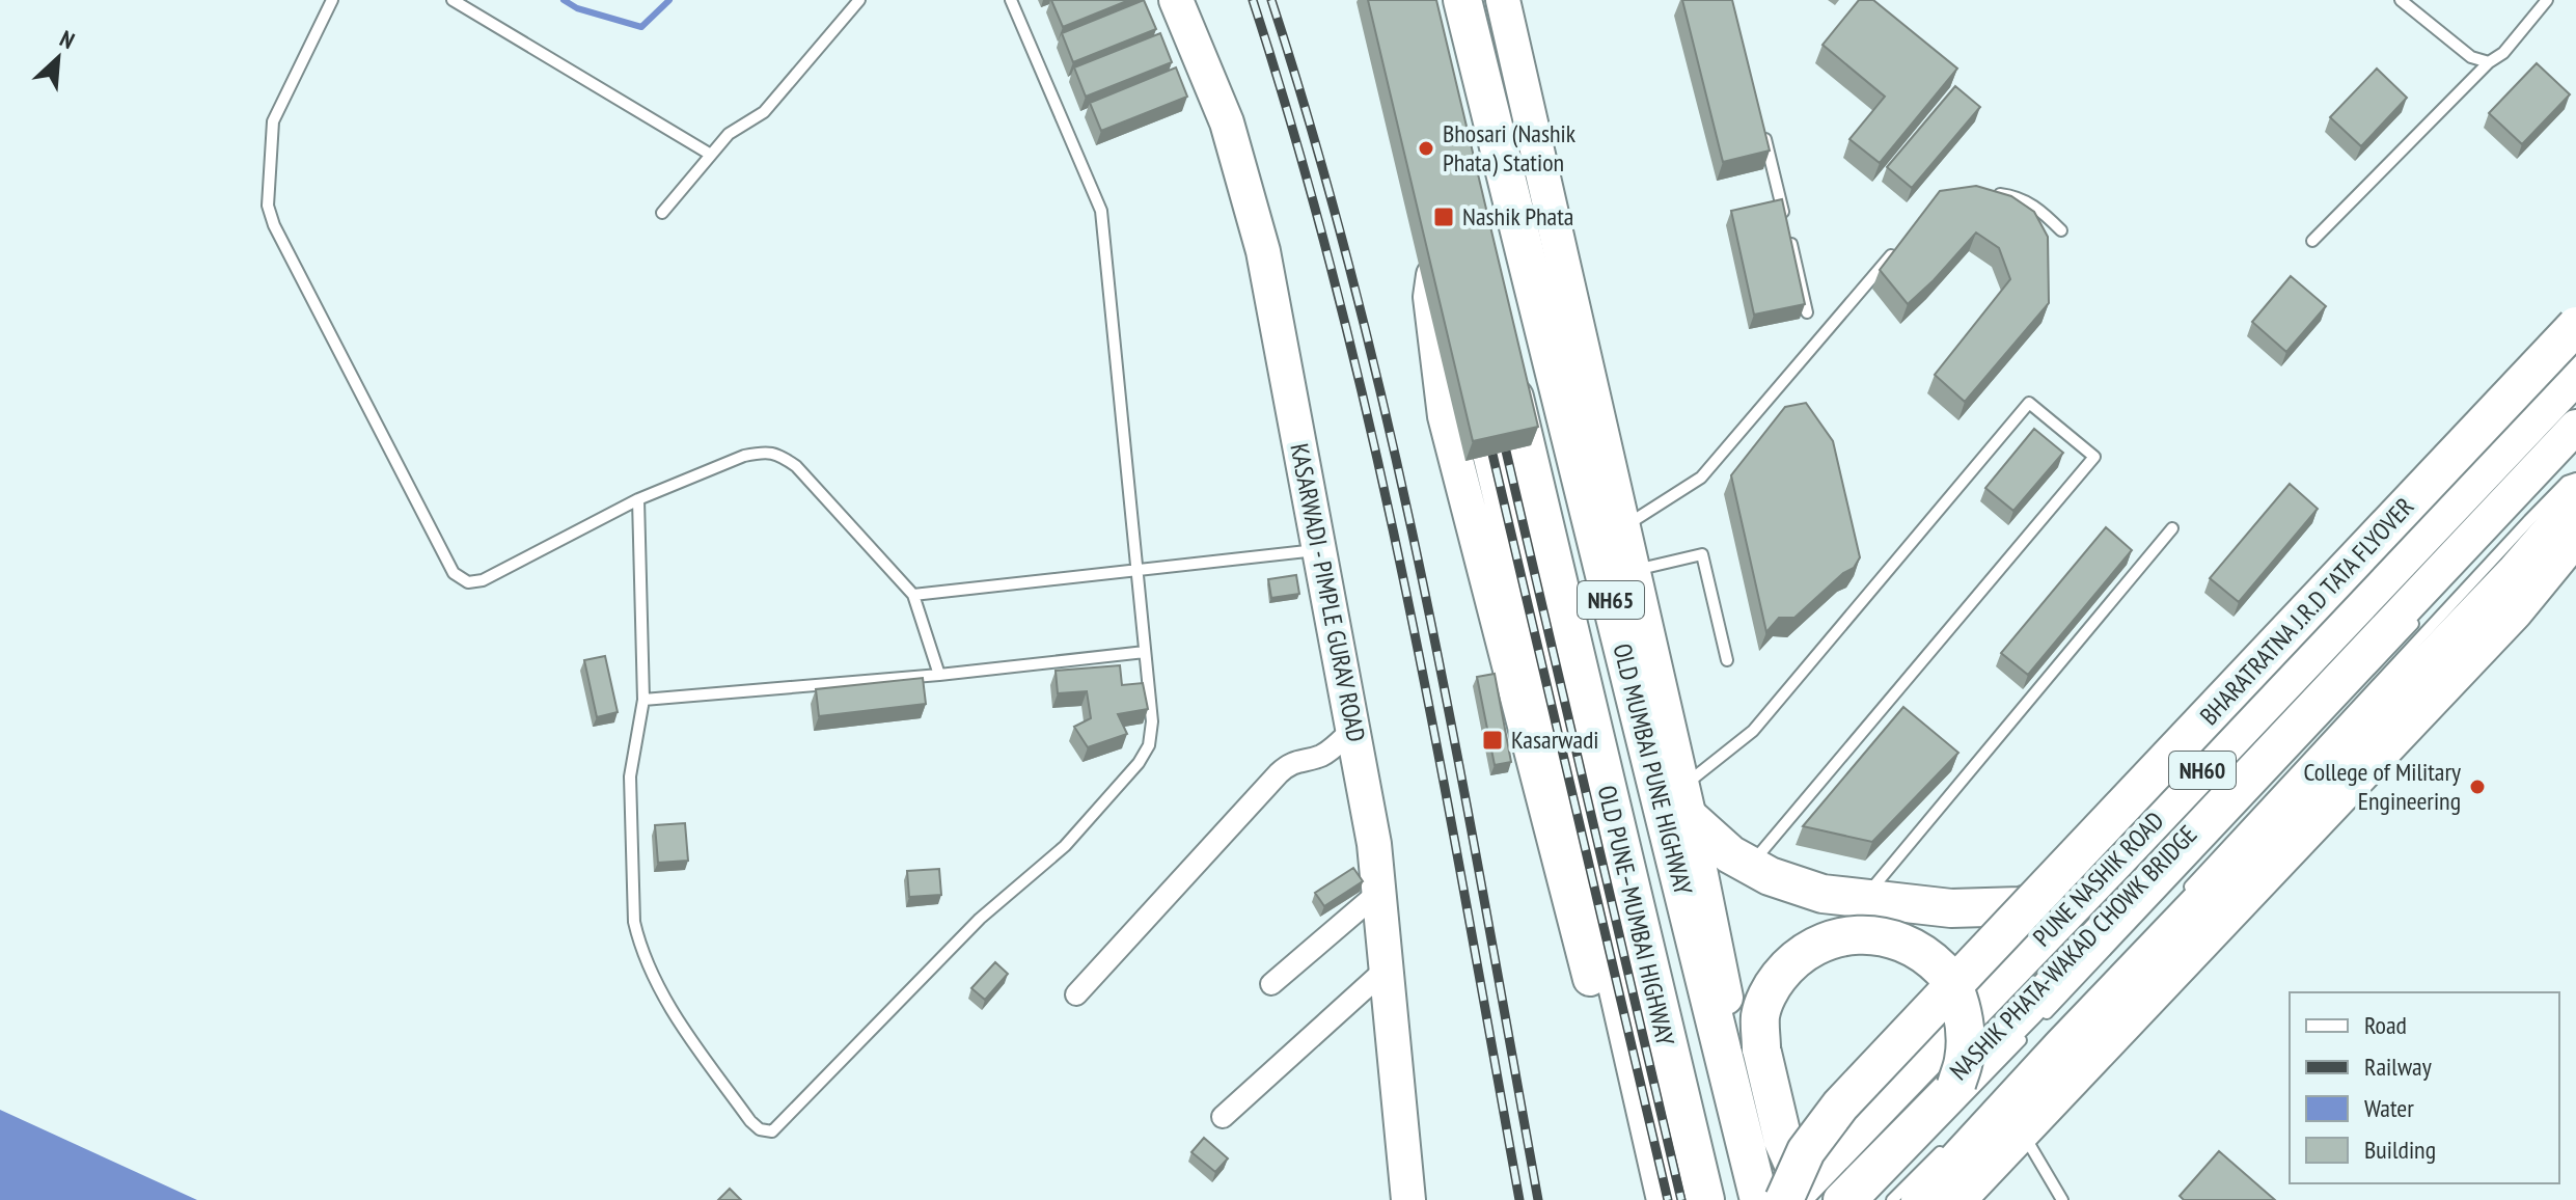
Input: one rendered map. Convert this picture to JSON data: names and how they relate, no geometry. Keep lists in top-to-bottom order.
{
  "streets": {
    "highway": [
      "NH65",
      "BHARATRATNA J.R.D TATA FLYOVER",
      "OLD MUMBAI PUNE HIGHWAY",
      "NH60",
      "PUNE NASHIK ROAD",
      "OLD PUNE–MUMBAI HIGHWAY"
    ],
    "main road": ["KASARWADI - PIMPLE GURAV ROAD"],
    "lane": ["NASHIK PHATA-WAKAD CHOWK BRIDGE"]
  },
  "crossings": [
    ["BHARATRATNA J.R.D TATA FLYOVER", "OLD MUMBAI PUNE HIGHWAY"],
    ["BHARATRATNA J.R.D TATA FLYOVER", "PUNE NASHIK ROAD"],
    ["OLD MUMBAI PUNE HIGHWAY", "PUNE NASHIK ROAD"]
  ],
  "places": {
    "other": ["Bhosari (Nashik Phata) Station", "College of Military Engineering"],
    "transit": ["Nashik Phata", "Kasarwadi"]
  },
  "legend": [
    "Road",
    "Railway",
    "Water",
    "Building"
  ],
  "north": "top right"
}
